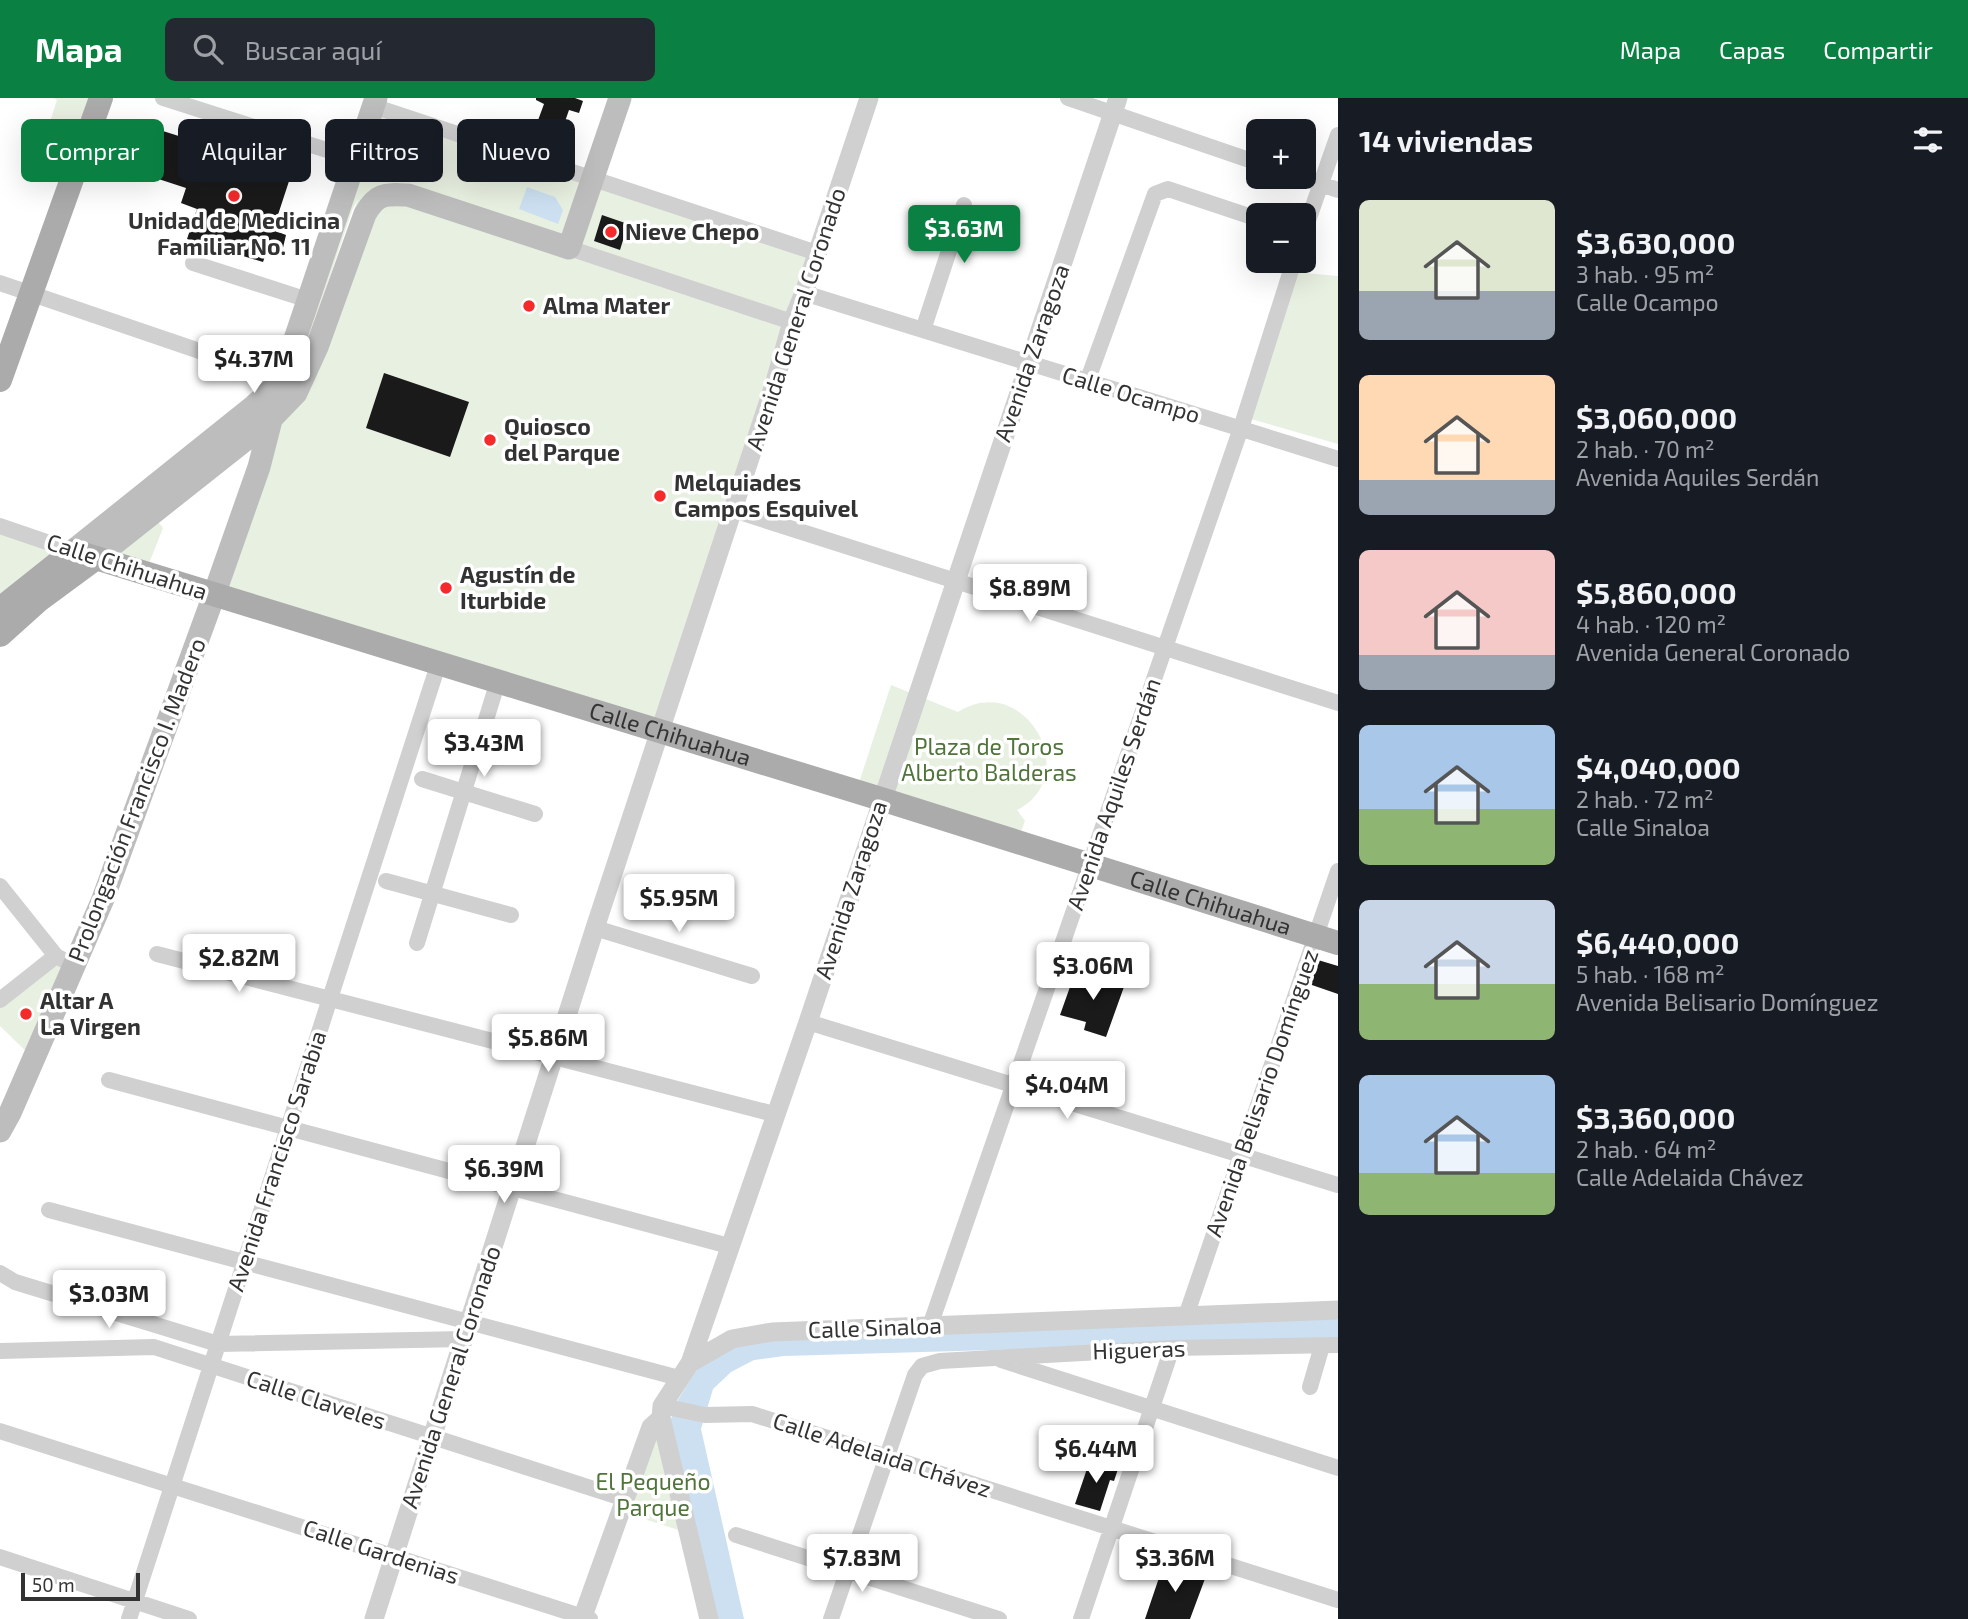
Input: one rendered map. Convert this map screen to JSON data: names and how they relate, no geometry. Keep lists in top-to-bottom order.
{
  "streets": {
    "main road": ["Calle Chihuahua", "Prolongación Francisco I. Madero"],
    "street": [
      "Avenida General Coronado",
      "Avenida Zaragoza",
      "Calle Ocampo",
      "Avenida Aquiles Serdán",
      "Avenida Belisario Domínguez",
      "Avenida Francisco Sarabia",
      "Calle Sinaloa",
      "Higueras",
      "Calle Claveles",
      "Calle Adelaida Chávez",
      "Calle Gardenias"
    ]
  },
  "crossings": [
    ["Avenida General Coronado", "Calle Ocampo"],
    ["Avenida General Coronado", "Calle Chihuahua"],
    ["Avenida General Coronado", "Calle Claveles"],
    ["Avenida General Coronado", "Calle Gardenias"],
    ["Avenida Zaragoza", "Calle Ocampo"],
    ["Avenida Zaragoza", "Calle Chihuahua"],
    ["Avenida Zaragoza", "Calle Sinaloa"],
    ["Calle Ocampo", "Avenida Aquiles Serdán"],
    ["Calle Chihuahua", "Avenida Aquiles Serdán"],
    ["Calle Chihuahua", "Prolongación Francisco I. Madero"],
    ["Calle Chihuahua", "Avenida Belisario Domínguez"],
    ["Calle Chihuahua", "Avenida Francisco Sarabia"],
    ["Avenida Aquiles Serdán", "Calle Sinaloa"],
    ["Avenida Belisario Domínguez", "Calle Sinaloa"],
    ["Avenida Francisco Sarabia", "Calle Claveles"],
    ["Avenida Francisco Sarabia", "Calle Gardenias"],
    ["Calle Sinaloa", "Calle Adelaida Chávez"],
    ["Higueras", "Calle Adelaida Chávez"]
  ],
  "parks": ["Plaza de Toros Alberto Balderas", "El Pequeño Parque"],
  "places": [
    "Unidad de Medicina Familiar No. 11",
    "Nieve Chepo",
    "Alma Mater",
    "Quiosco del Parque",
    "Melquiades Campos Esquivel",
    "Agustín de Iturbide",
    "Altar A La Virgen"
  ],
  "scale_bar": "50 m",
  "page": {
    "header": "Mapa",
    "search": "Buscar aquí",
    "nav": ["Mapa", "Capas", "Compartir"],
    "heading": "14 viviendas",
    "map_buttons": ["+", "−"],
    "chip": [
      "Comprar",
      "Alquilar",
      "Filtros",
      "Nuevo"
    ],
    "list": [
      {
        "name": "$3,630,000",
        "note": "3 hab. · 95 m² · Calle Ocampo"
      },
      {
        "name": "$3,060,000",
        "note": "2 hab. · 70 m² · Avenida Aquiles Serdán"
      },
      {
        "name": "$5,860,000",
        "note": "4 hab. · 120 m² · Avenida General Coronado"
      },
      {
        "name": "$4,040,000",
        "note": "2 hab. · 72 m² · Calle Sinaloa"
      },
      {
        "name": "$6,440,000",
        "note": "5 hab. · 168 m² · Avenida Belisario Domínguez"
      },
      {
        "name": "$3,360,000",
        "note": "2 hab. · 64 m² · Calle Adelaida Chávez"
      }
    ],
    "price": [
      "$3.63M",
      "$4.37M",
      "$8.89M",
      "$3.43M",
      "$5.95M",
      "$2.82M",
      "$3.06M",
      "$5.86M",
      "$4.04M",
      "$6.39M",
      "$3.03M",
      "$6.44M",
      "$7.83M",
      "$3.36M"
    ],
    "scale": "50 m"
  }
}
